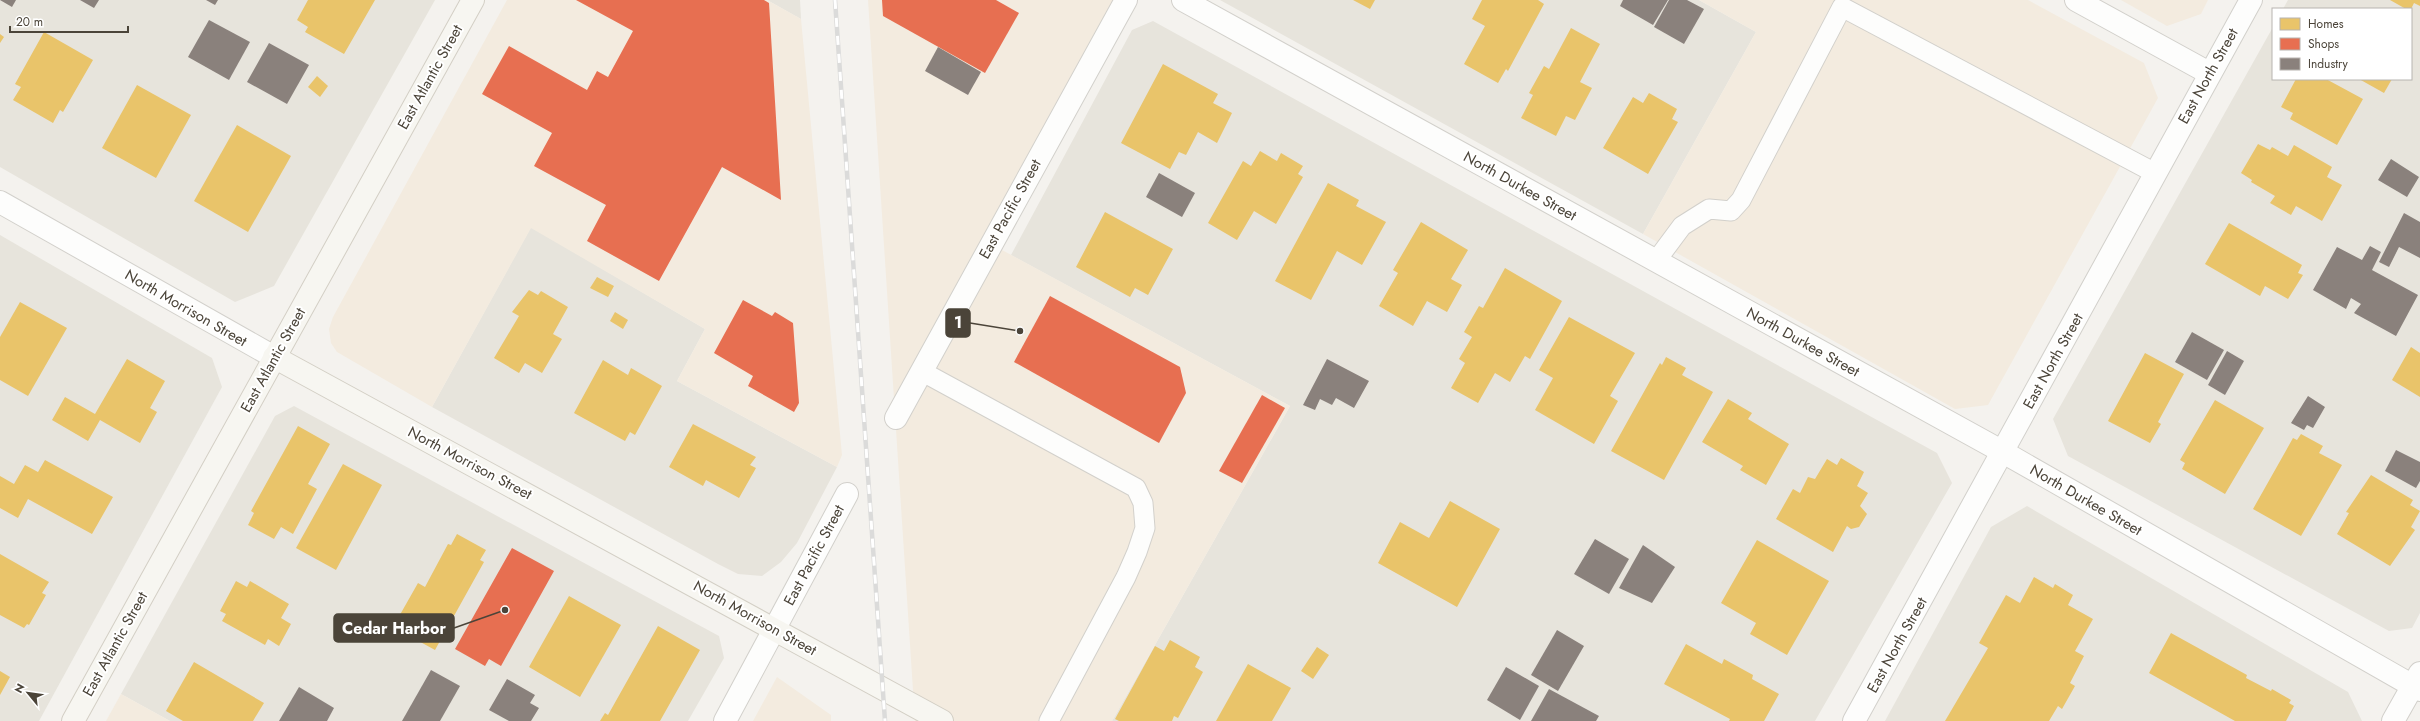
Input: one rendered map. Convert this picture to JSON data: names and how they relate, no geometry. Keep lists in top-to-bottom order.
{
  "streets": {
    "street": [
      "East North Street",
      "East Atlantic Street",
      "North Durkee Street",
      "East Pacific Street",
      "North Morrison Street"
    ]
  },
  "crossings": [
    ["East North Street", "North Durkee Street"],
    ["East Atlantic Street", "North Morrison Street"],
    ["East Pacific Street", "North Morrison Street"]
  ],
  "places": ["1", "Cedar Harbor"],
  "legend": ["Homes", "Shops", "Industry"],
  "scale_bar": "20 m",
  "north": "top left"
}
